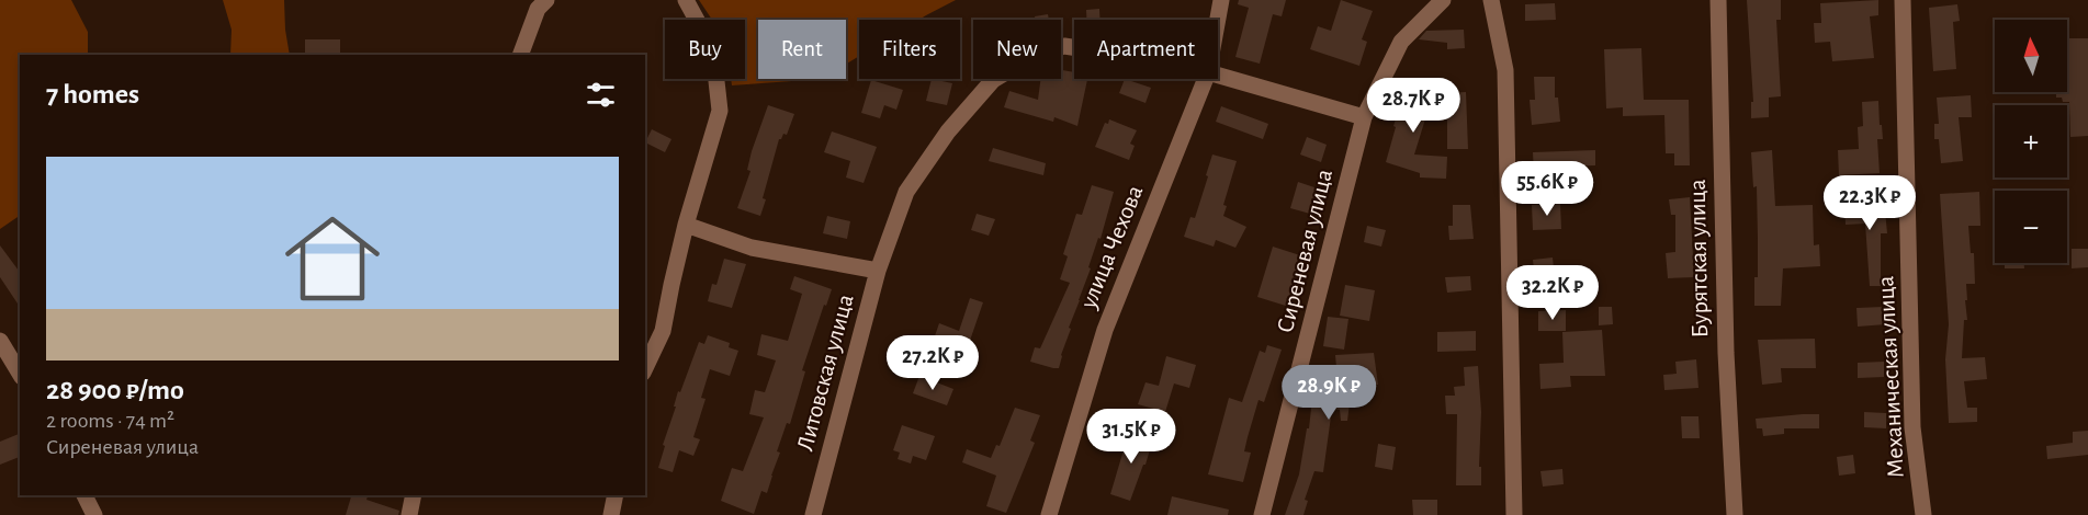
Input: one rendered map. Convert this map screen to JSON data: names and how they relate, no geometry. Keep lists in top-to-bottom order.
{
  "streets": {
    "street": [
      "улица Чехова",
      "Сиреневая улица",
      "Бурятская улица",
      "Литовская улица",
      "Механическая улица"
    ]
  },
  "north": "top",
  "page": {
    "map_buttons": ["+", "−"],
    "chip": [
      "Buy",
      "Rent",
      "Filters",
      "New",
      "Apartment"
    ],
    "heading": "7 homes",
    "price": [
      "28.7K ₽",
      "55.6K ₽",
      "22.3K ₽",
      "32.2K ₽",
      "27.2K ₽",
      "28.9K ₽",
      "31.5K ₽"
    ],
    "list": [
      {
        "name": "28 900 ₽/mo",
        "note": "2 rooms · 74 m² · Сиреневая улица"
      }
    ]
  }
}
